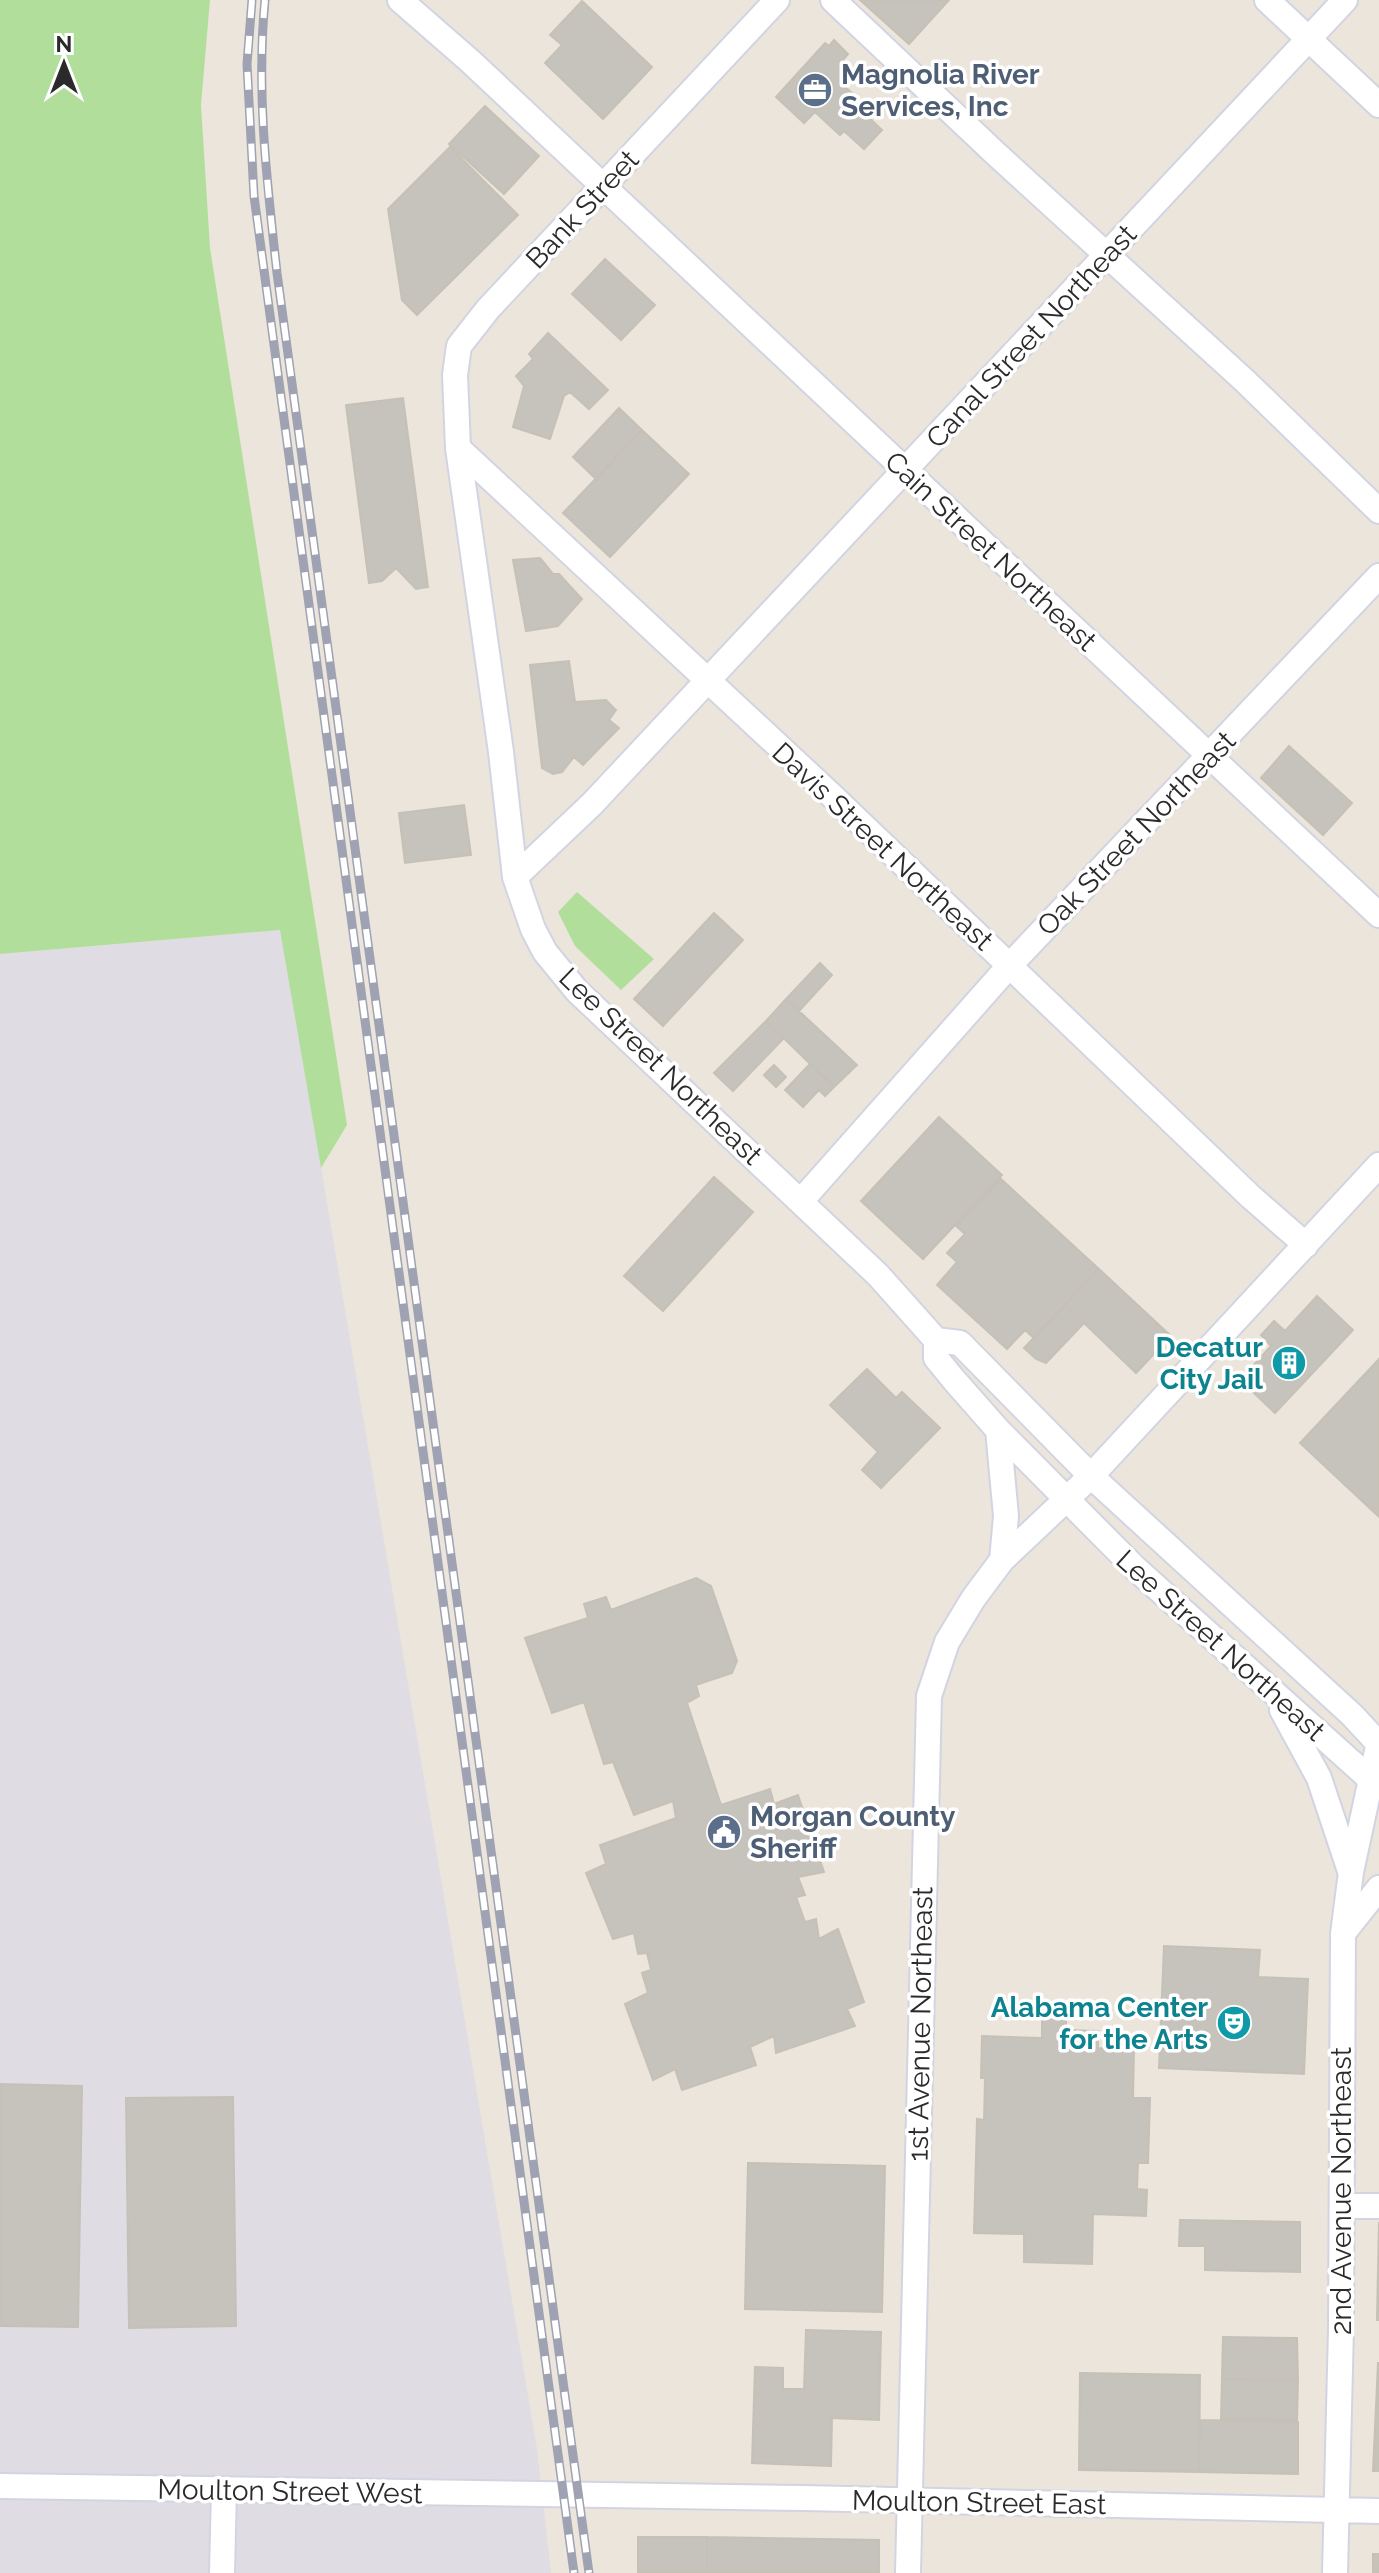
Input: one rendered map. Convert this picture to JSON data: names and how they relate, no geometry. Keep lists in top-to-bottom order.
{
  "streets": {
    "street": [
      "Bank Street",
      "Canal Street Northeast",
      "Cain Street Northeast",
      "Oak Street Northeast",
      "Davis Street Northeast",
      "Lee Street Northeast",
      "1st Avenue Northeast",
      "2nd Avenue Northeast",
      "Moulton Street West",
      "Moulton Street East"
    ]
  },
  "crossings": [
    ["Bank Street", "Cain Street Northeast"],
    ["Bank Street", "Davis Street Northeast"],
    ["Bank Street", "Lee Street Northeast"],
    ["Canal Street Northeast", "Cain Street Northeast"],
    ["Canal Street Northeast", "Davis Street Northeast"],
    ["Canal Street Northeast", "Lee Street Northeast"],
    ["Cain Street Northeast", "Oak Street Northeast"],
    ["Oak Street Northeast", "Davis Street Northeast"],
    ["Oak Street Northeast", "Lee Street Northeast"],
    ["Davis Street Northeast", "Lee Street Northeast"],
    ["Lee Street Northeast", "1st Avenue Northeast"],
    ["Lee Street Northeast", "2nd Avenue Northeast"],
    ["1st Avenue Northeast", "Moulton Street East"],
    ["2nd Avenue Northeast", "Moulton Street East"],
    ["Moulton Street West", "Moulton Street East"]
  ],
  "places": {
    "office": ["Magnolia River Services, Inc"],
    "building": ["Decatur City Jail"],
    "public building": ["Morgan County Sheriff"],
    "theatre": ["Alabama Center for the Arts"]
  },
  "north": "top"
}
